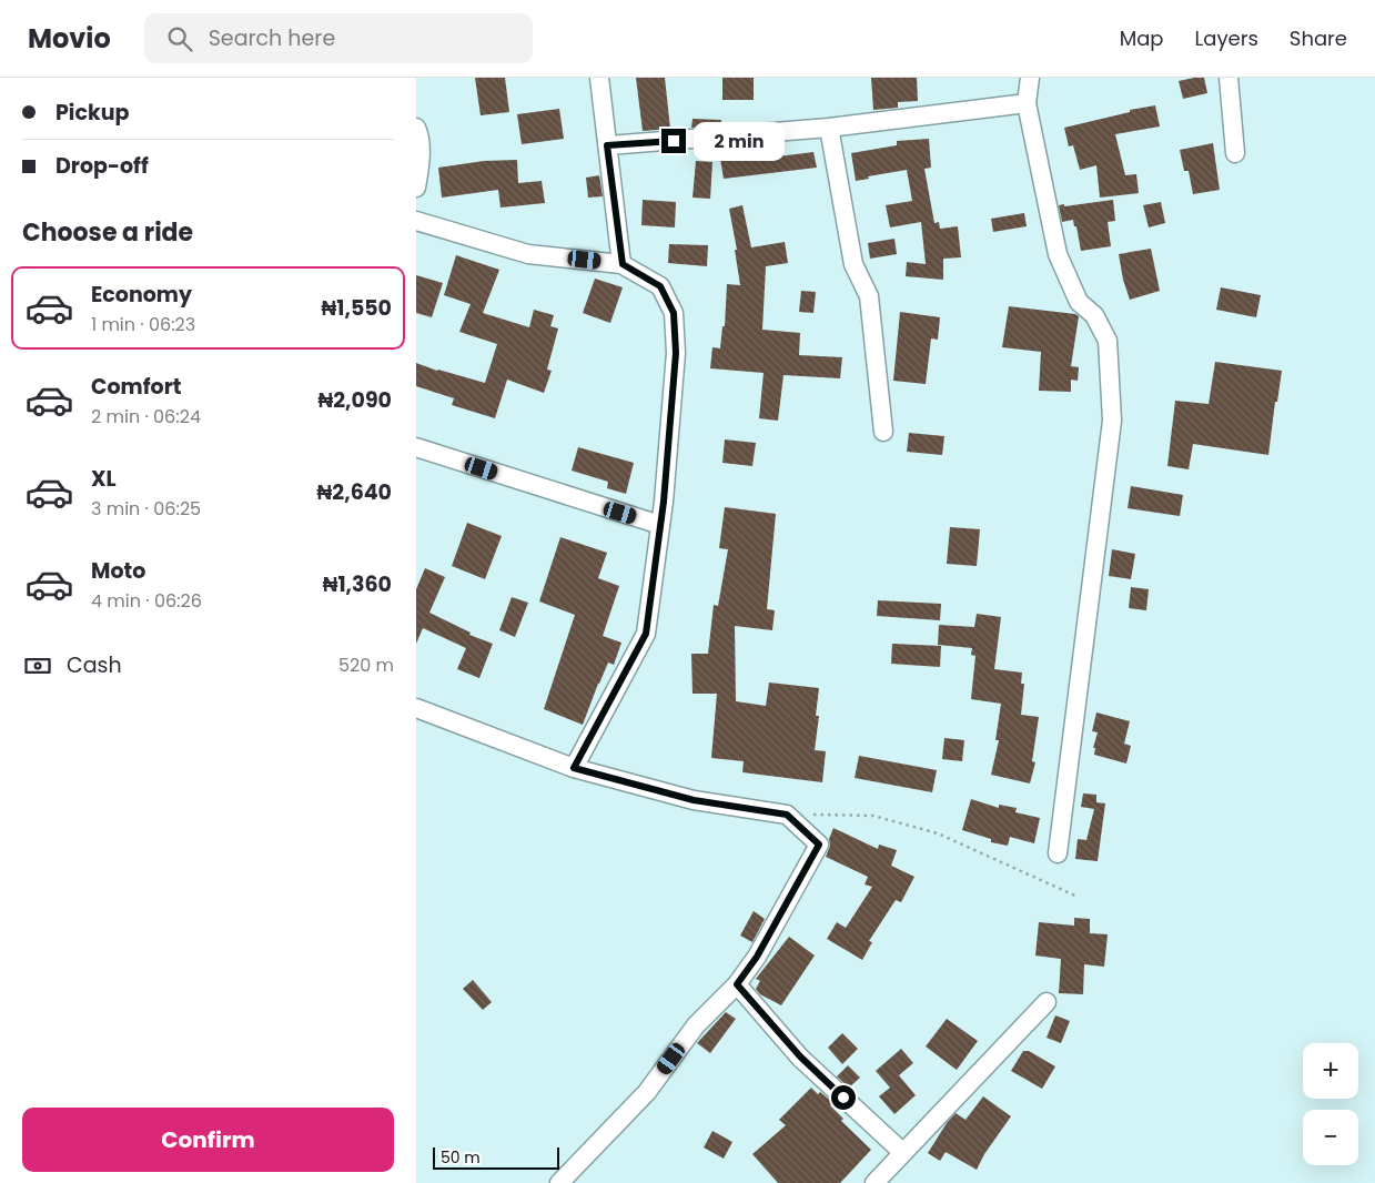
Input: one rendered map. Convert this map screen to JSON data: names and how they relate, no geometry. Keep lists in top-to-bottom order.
{
  "scale_bar": "50 m",
  "page": {
    "header": "Movio",
    "search": "Search here",
    "nav": ["Map", "Layers", "Share"],
    "banner": ["Pickup", "Drop-off"],
    "bubble": "2 min",
    "heading": "Choose a ride",
    "list": [
      {
        "name": "Economy",
        "note": "1 min · 06:23",
        "value": "₦1,550"
      },
      {
        "name": "Comfort",
        "note": "2 min · 06:24",
        "value": "₦2,090"
      },
      {
        "name": "XL",
        "note": "3 min · 06:25",
        "value": "₦2,640"
      },
      {
        "name": "Moto",
        "note": "4 min · 06:26",
        "value": "₦1,360"
      }
    ],
    "pay": ["Cash", "520 m"],
    "map_buttons": ["+", "−"],
    "buttons": "Confirm",
    "scale": "50 m"
  }
}
